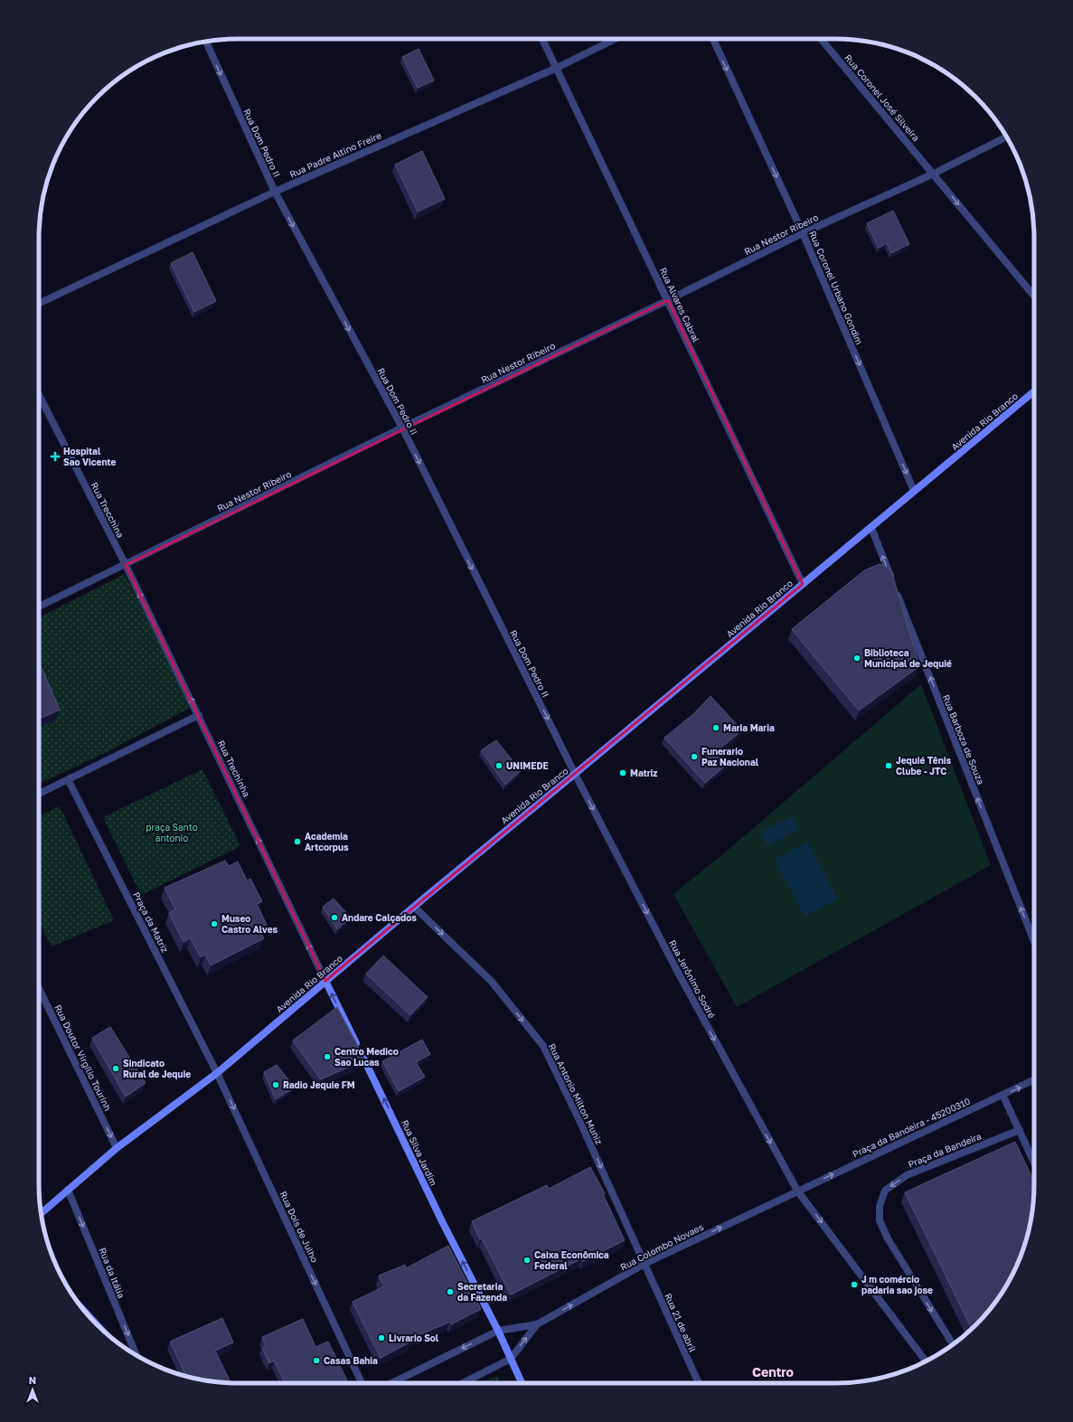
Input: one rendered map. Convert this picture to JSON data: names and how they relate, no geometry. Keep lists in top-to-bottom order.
{
  "streets": {
    "main road": ["Avenida Rio Branco", "Rua Silva Jardim"],
    "street": [
      "Rua Coronel José Silveira",
      "Rua Dom Pedro II",
      "Rua Padre Altino Freire",
      "Rua Nestor Ribeiro",
      "Rua Coronel Urbano Gondim",
      "Rua Alvares Cabral",
      "Rua Trecchina",
      "Rua Barboza de Souza",
      "Rua Trechinha",
      "Praça da Matriz",
      "Rua Jerônimo Sodré",
      "Rua Doutor Virgílio Tourinh",
      "Rua Antonio Milton Muniz",
      "Praça da Bandeira - 45200310",
      "Praça da Bandeira",
      "Rua Dois de Julho",
      "Rua Colombo Novaes",
      "Rua da Itália",
      "Rua 21 de abril"
    ]
  },
  "crossings": [
    ["Rua Coronel José Silveira", "Rua Nestor Ribeiro"],
    ["Rua Dom Pedro II", "Rua Padre Altino Freire"],
    ["Rua Dom Pedro II", "Rua Nestor Ribeiro"],
    ["Rua Dom Pedro II", "Avenida Rio Branco"],
    ["Rua Dom Pedro II", "Rua Jerônimo Sodré"],
    ["Rua Padre Altino Freire", "Rua Alvares Cabral"],
    ["Rua Nestor Ribeiro", "Rua Coronel Urbano Gondim"],
    ["Rua Nestor Ribeiro", "Rua Alvares Cabral"],
    ["Rua Nestor Ribeiro", "Rua Trecchina"],
    ["Rua Nestor Ribeiro", "Rua Trechinha"],
    ["Rua Coronel Urbano Gondim", "Avenida Rio Branco"],
    ["Rua Alvares Cabral", "Avenida Rio Branco"],
    ["Avenida Rio Branco", "Rua Barboza de Souza"],
    ["Avenida Rio Branco", "Rua Trechinha"],
    ["Avenida Rio Branco", "Praça da Matriz"],
    ["Avenida Rio Branco", "Rua Jerônimo Sodré"],
    ["Avenida Rio Branco", "Rua Doutor Virgílio Tourinh"],
    ["Avenida Rio Branco", "Rua Antonio Milton Muniz"],
    ["Avenida Rio Branco", "Rua Silva Jardim"],
    ["Avenida Rio Branco", "Rua Dois de Julho"],
    ["Avenida Rio Branco", "Rua da Itália"],
    ["Rua Trecchina", "Rua Trechinha"],
    ["Rua Trechinha", "Rua Silva Jardim"],
    ["Praça da Matriz", "Rua Dois de Julho"],
    ["Rua Jerônimo Sodré", "Praça da Bandeira - 45200310"],
    ["Rua Jerônimo Sodré", "Rua Colombo Novaes"],
    ["Rua Antonio Milton Muniz", "Rua Colombo Novaes"],
    ["Rua Antonio Milton Muniz", "Rua 21 de abril"],
    ["Praça da Bandeira - 45200310", "Rua Colombo Novaes"],
    ["Rua Colombo Novaes", "Rua 21 de abril"]
  ],
  "one_way": [
    "Rua Coronel José Silveira",
    "Rua Dom Pedro II",
    "Rua Coronel Urbano Gondim",
    "Rua Barboza de Souza",
    "Rua Trechinha",
    "Rua Jerônimo Sodré",
    "Rua Doutor Virgílio Tourinh",
    "Rua Antonio Milton Muniz",
    "Praça da Bandeira - 45200310",
    "Rua Silva Jardim",
    "Rua Dois de Julho",
    "Rua Colombo Novaes",
    "Rua da Itália"
  ],
  "districts": ["Centro"],
  "parks": ["praça Santo antonio"],
  "places": {
    "health": ["Hospital Sao Vicente"],
    "other": [
      "Biblioteca Municipal de Jequié",
      "Maria Maria",
      "Funerario Paz Nacional",
      "UNIMEDE",
      "Jequié Tênis Clube - JTC",
      "Matriz",
      "Academia Artcorpus",
      "Andare Calçados",
      "Museo Castro Alves",
      "Centro Medico Sao Lucas",
      "Sindicato Rural de Jequie",
      "Radio Jequie FM",
      "Caixa Econômica Federal",
      "J m comércio padaria sao jose",
      "Secretaria da Fazenda",
      "Livrario Sol",
      "Casas Bahia"
    ]
  },
  "north": "top"
}
